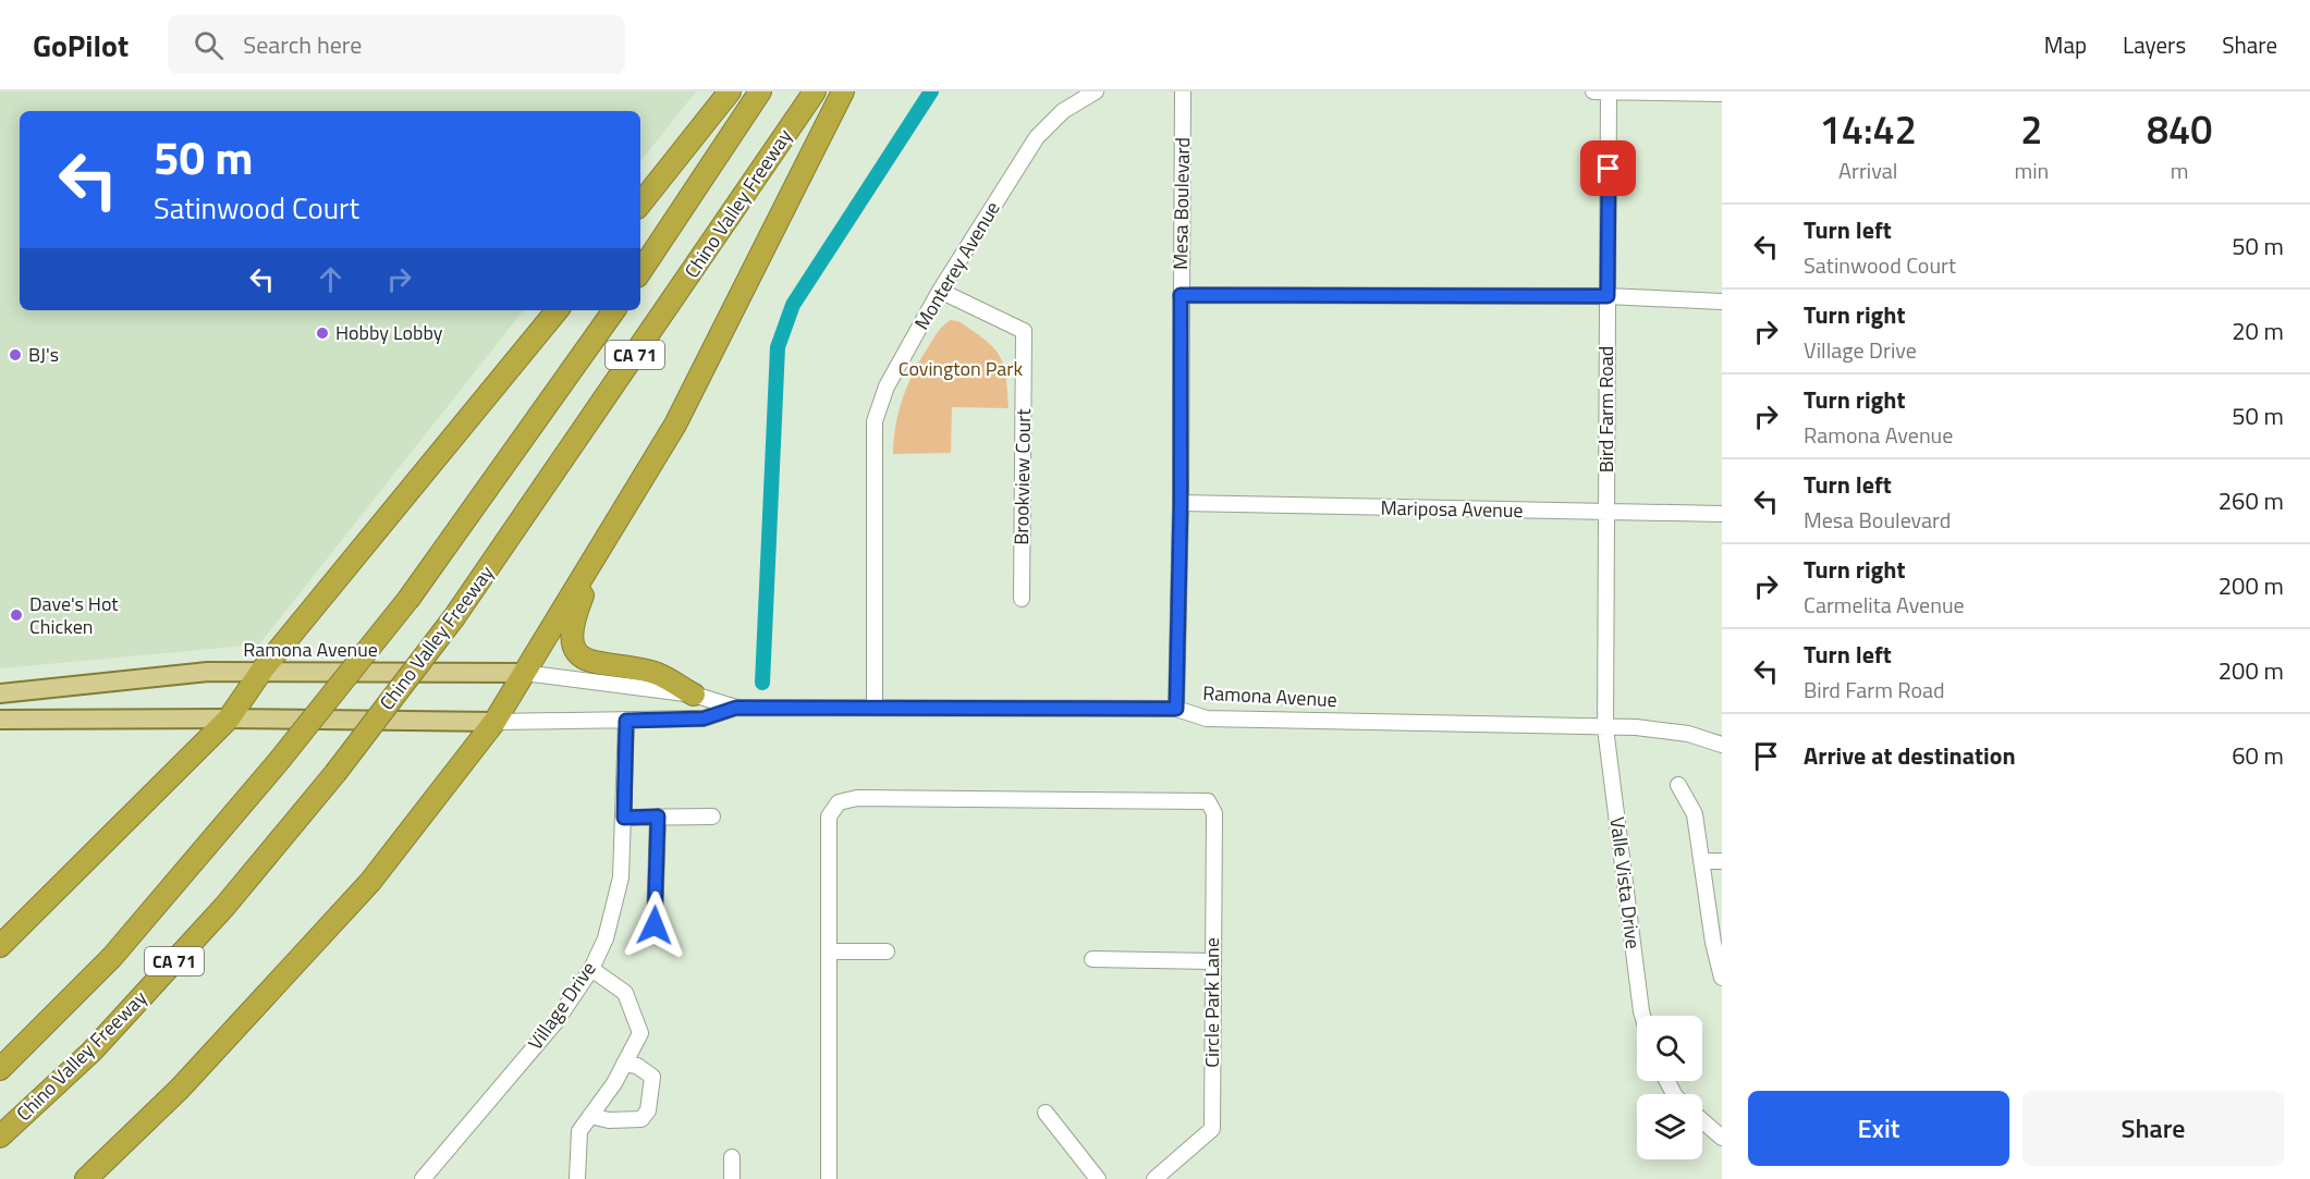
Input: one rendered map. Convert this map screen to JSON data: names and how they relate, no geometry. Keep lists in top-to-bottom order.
{
  "streets": {
    "highway": ["Chino Valley Freeway", "CA 71"],
    "main road": ["Ramona Avenue"],
    "street": [
      "Mesa Boulevard",
      "Monterey Avenue",
      "Bird Farm Road",
      "Brookview Court",
      "Mariposa Avenue",
      "Valle Vista Drive",
      "Circle Park Lane",
      "Village Drive"
    ]
  },
  "crossings": [
    ["Mesa Boulevard", "Mariposa Avenue"],
    ["Mesa Boulevard", "Ramona Avenue"],
    ["Monterey Avenue", "Brookview Court"],
    ["Monterey Avenue", "Ramona Avenue"],
    ["Bird Farm Road", "Mariposa Avenue"],
    ["Bird Farm Road", "Ramona Avenue"],
    ["Bird Farm Road", "Valle Vista Drive"],
    ["Ramona Avenue", "Valle Vista Drive"],
    ["Ramona Avenue", "Village Drive"]
  ],
  "parks": ["Covington Park"],
  "places": ["Hobby Lobby", "BJ's", "Dave's Hot Chicken"],
  "page": {
    "header": "GoPilot",
    "search": "Search here",
    "nav": ["Map", "Layers", "Share"],
    "eta": [
      "14:42",
      "Arrival",
      "2",
      "min",
      "840",
      "m"
    ],
    "turn": ["50 m", "Satinwood Court"],
    "list": [
      {
        "name": "Turn left",
        "note": "Satinwood Court",
        "value": "50 m"
      },
      {
        "name": "Turn right",
        "note": "Village Drive",
        "value": "20 m"
      },
      {
        "name": "Turn right",
        "note": "Ramona Avenue",
        "value": "50 m"
      },
      {
        "name": "Turn left",
        "note": "Mesa Boulevard",
        "value": "260 m"
      },
      {
        "name": "Turn right",
        "note": "Carmelita Avenue",
        "value": "200 m"
      },
      {
        "name": "Turn left",
        "note": "Bird Farm Road",
        "value": "200 m"
      },
      {
        "name": "Arrive at destination",
        "value": "60 m"
      }
    ],
    "buttons": ["Exit", "Share"]
  }
}
